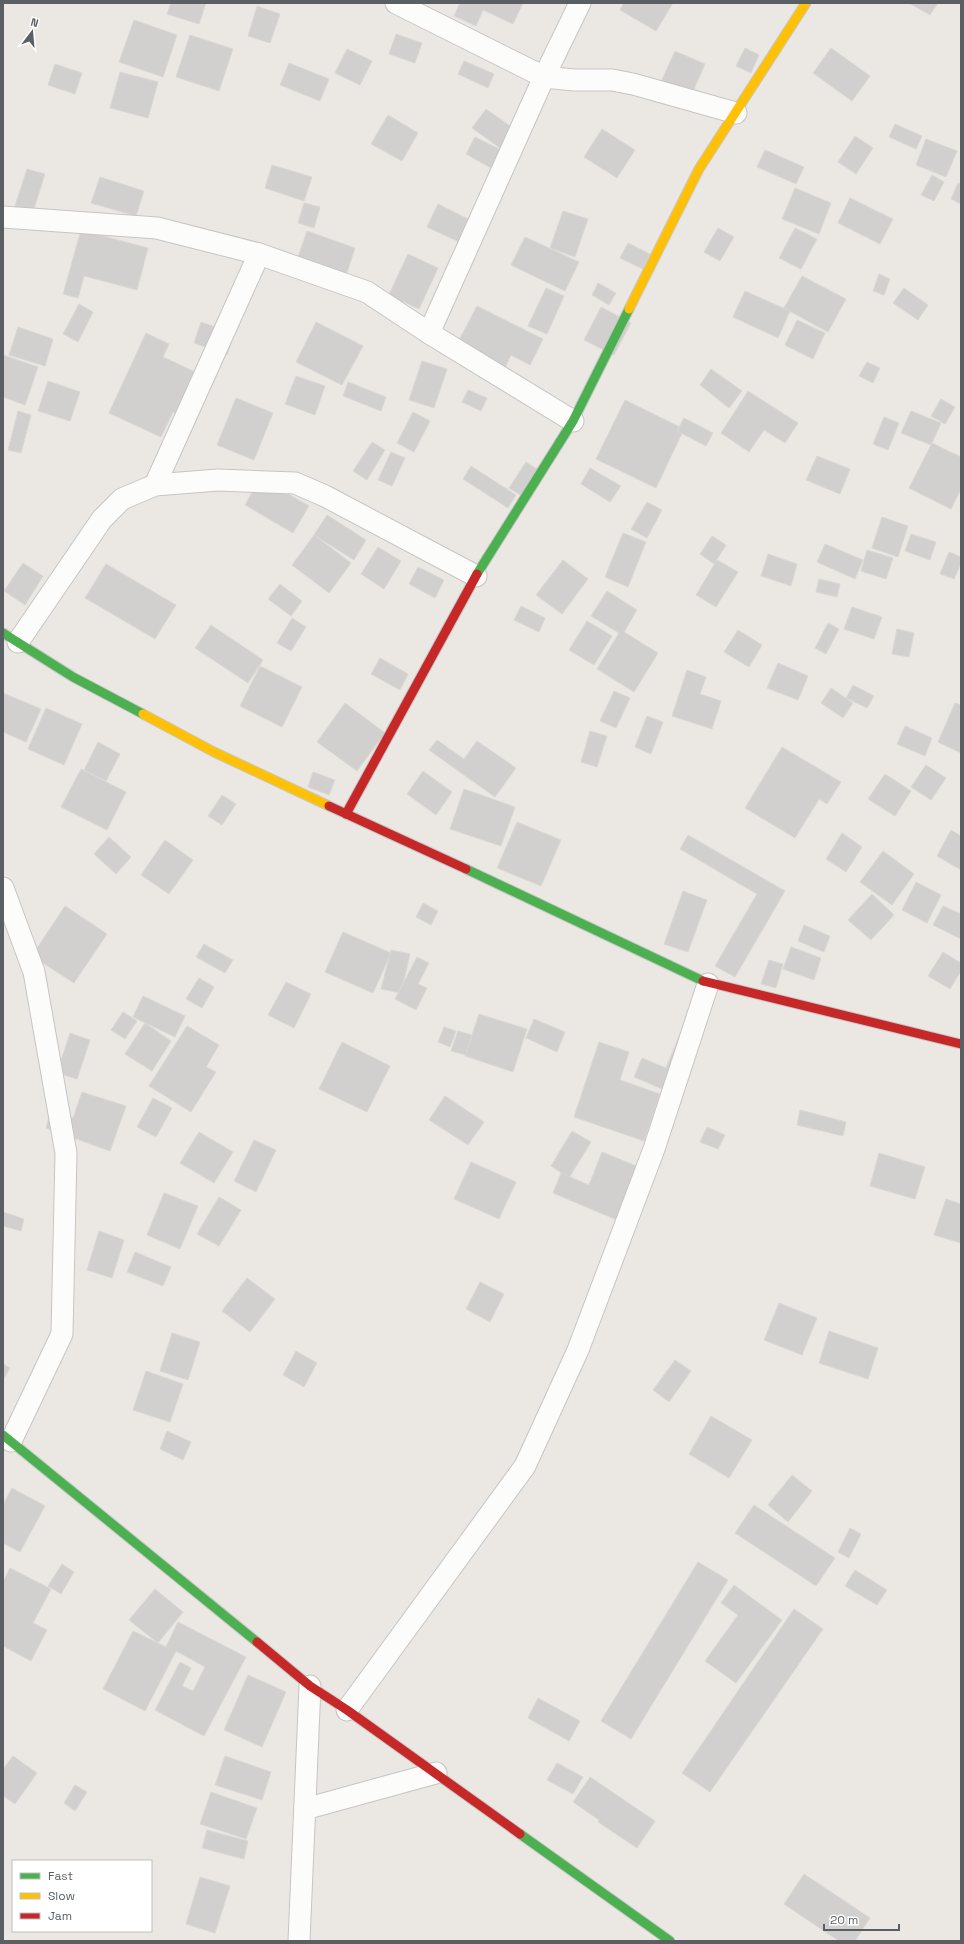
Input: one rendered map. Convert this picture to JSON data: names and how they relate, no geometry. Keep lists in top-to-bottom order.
{
  "legend": ["Fast", "Slow", "Jam"],
  "scale_bar": "20 m",
  "north": "top"
}
